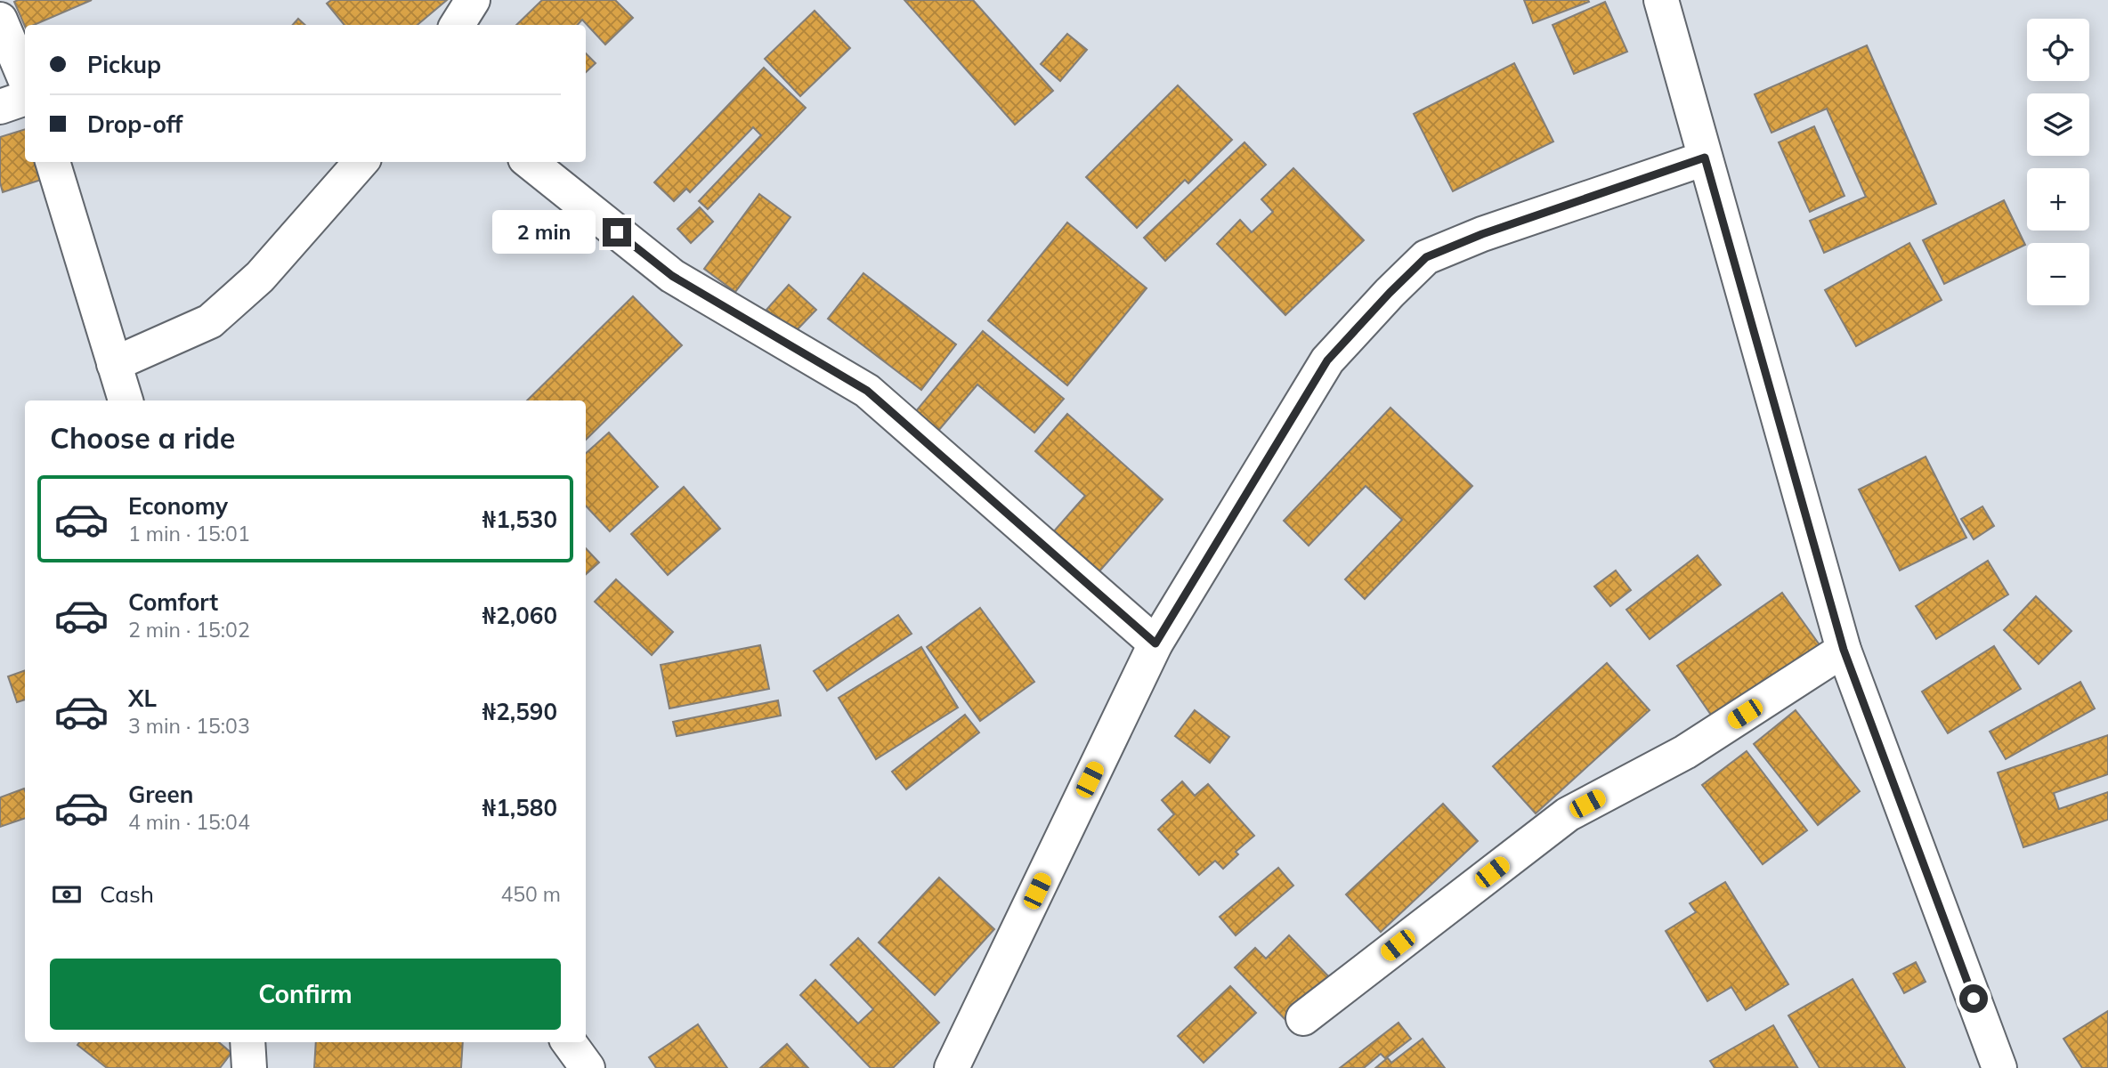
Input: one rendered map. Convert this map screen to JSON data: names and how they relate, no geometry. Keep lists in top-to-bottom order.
{
  "page": {
    "map_buttons": ["+", "−"],
    "banner": ["Pickup", "Drop-off"],
    "bubble": "2 min",
    "heading": "Choose a ride",
    "list": [
      {
        "name": "Economy",
        "note": "1 min · 15:01",
        "value": "₦1,530"
      },
      {
        "name": "Comfort",
        "note": "2 min · 15:02",
        "value": "₦2,060"
      },
      {
        "name": "XL",
        "note": "3 min · 15:03",
        "value": "₦2,590"
      },
      {
        "name": "Green",
        "note": "4 min · 15:04",
        "value": "₦1,580"
      }
    ],
    "pay": ["Cash", "450 m"],
    "buttons": "Confirm"
  }
}
